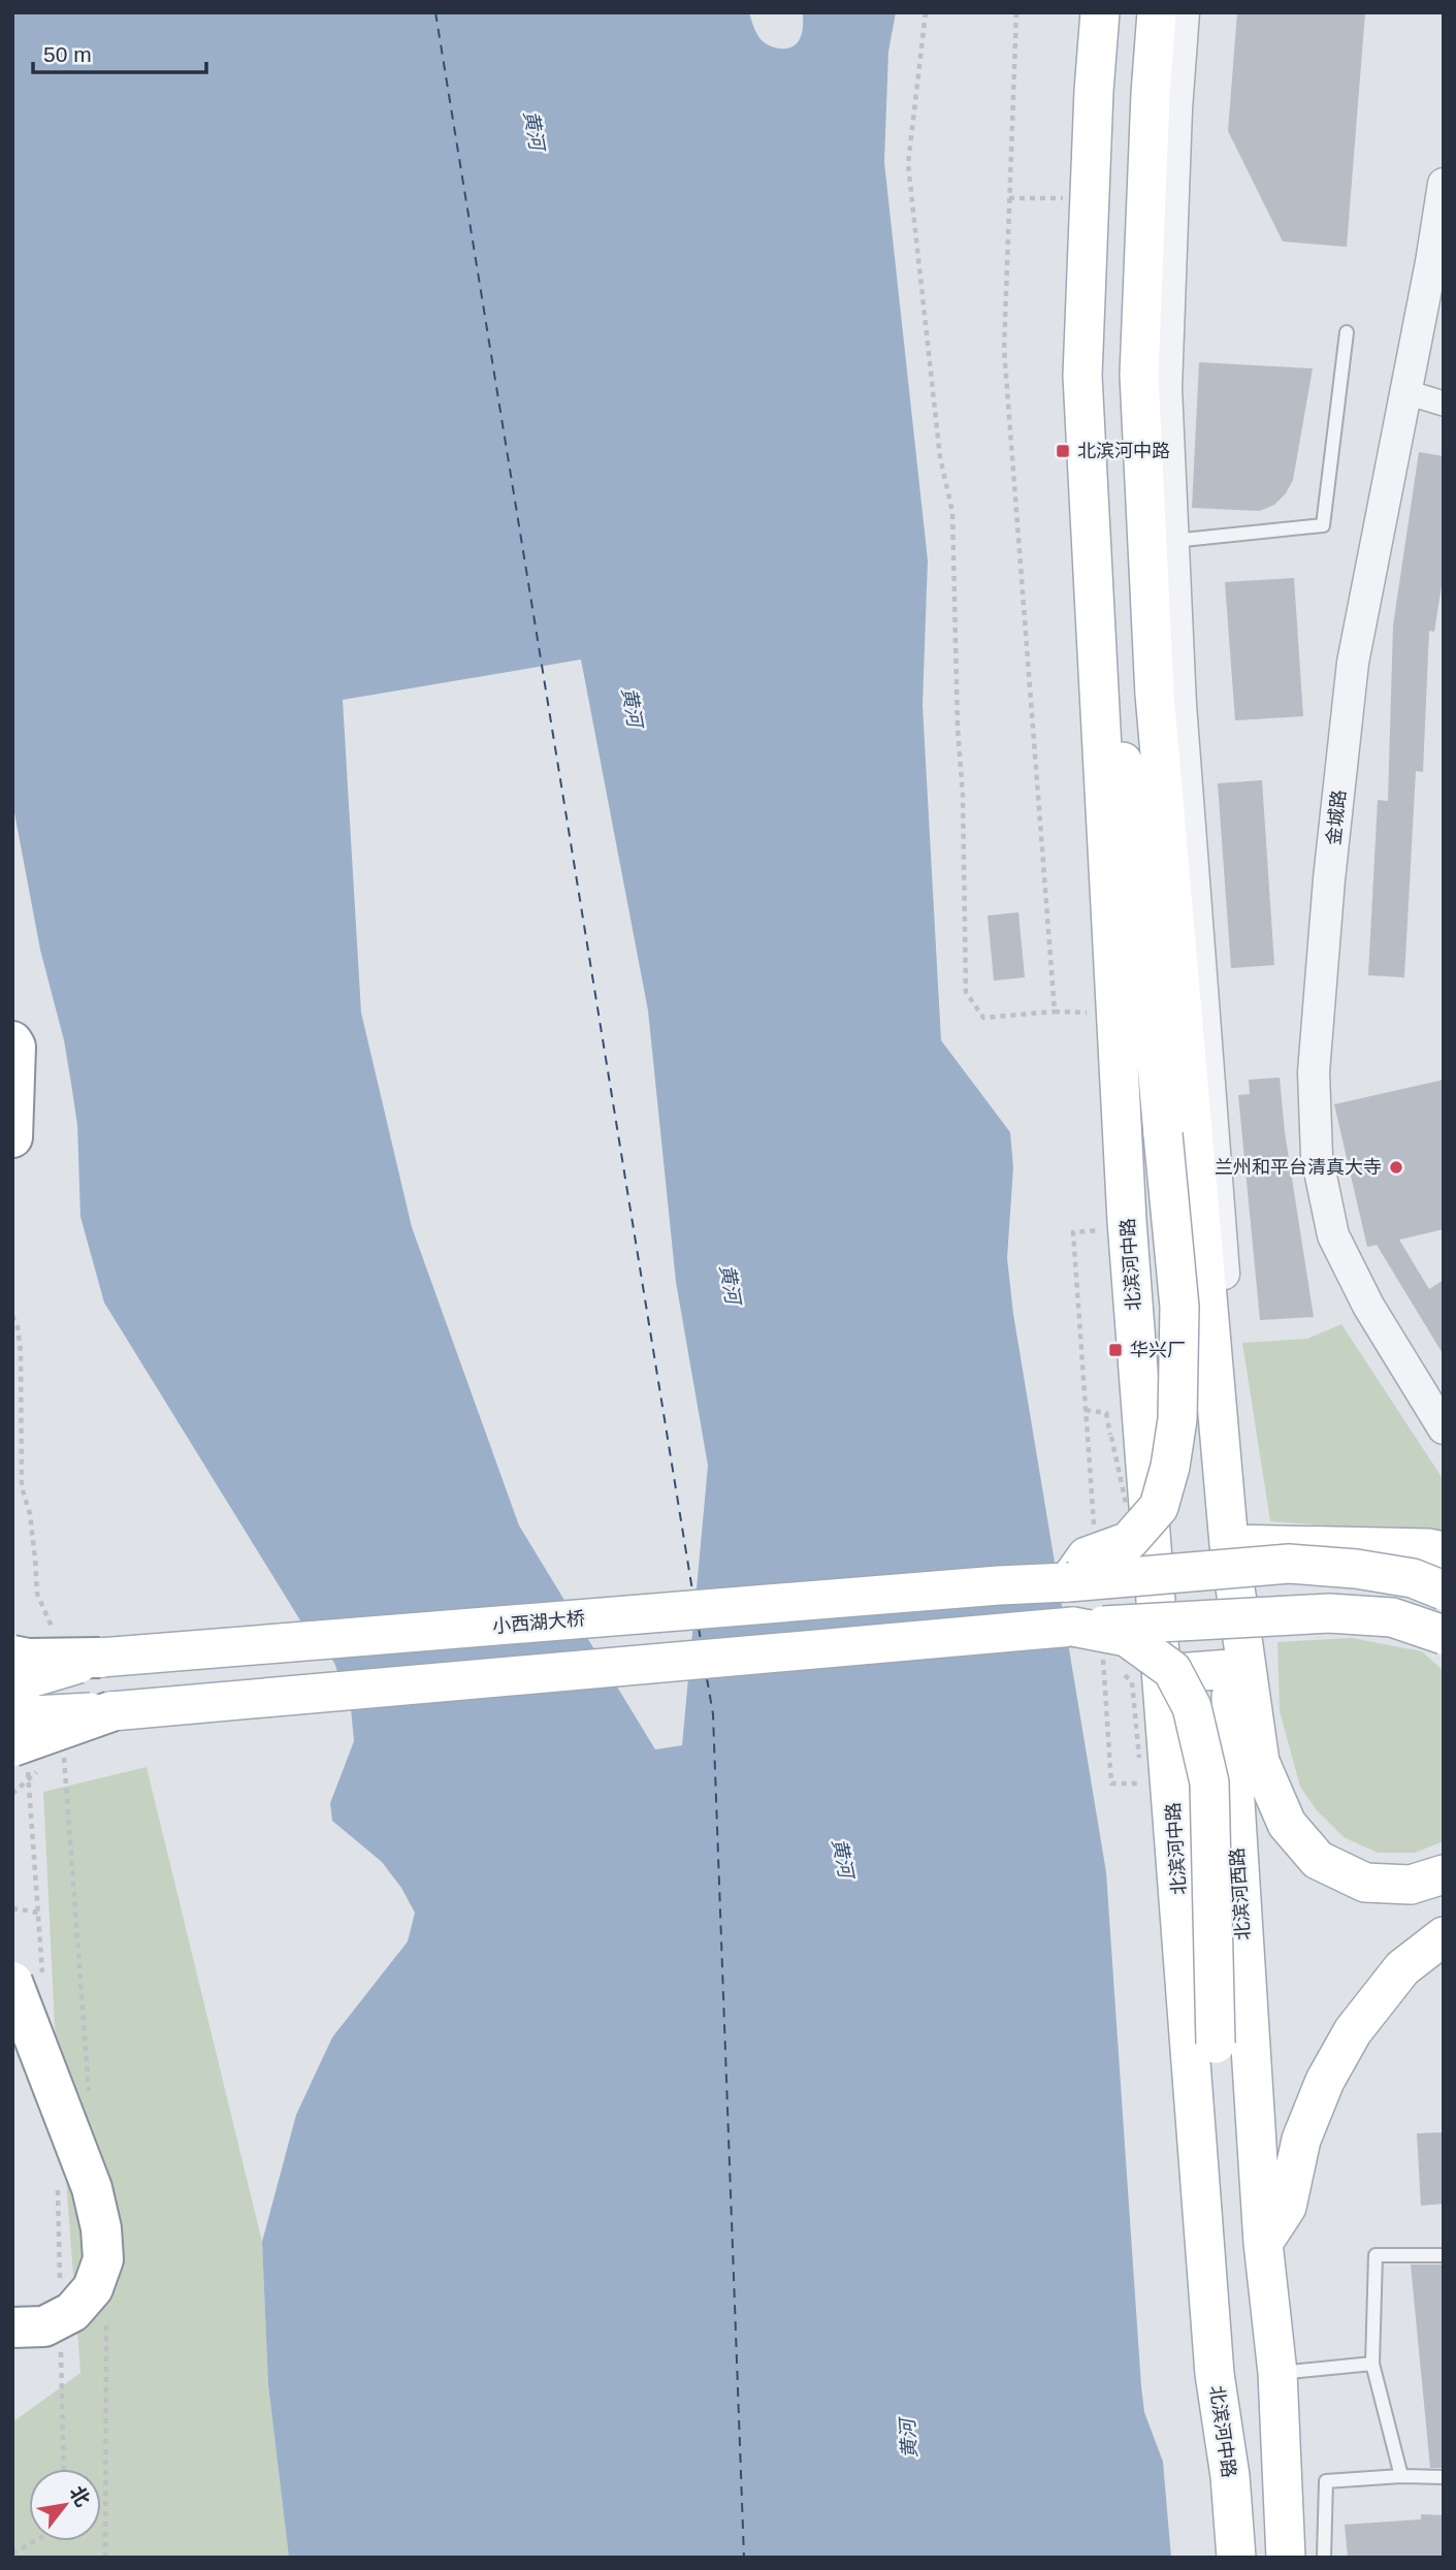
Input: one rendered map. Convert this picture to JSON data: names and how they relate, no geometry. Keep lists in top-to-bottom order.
{
  "streets": {
    "main road": ["北滨河中路", "小西湖大桥", "北滨河西路"],
    "street": ["金城路"]
  },
  "water": ["黄河"],
  "places": {
    "transit": ["北滨河中路", "华兴厂"],
    "other": ["兰州和平台清真大寺"]
  },
  "scale_bar": "50 m",
  "north": "top right"
}
